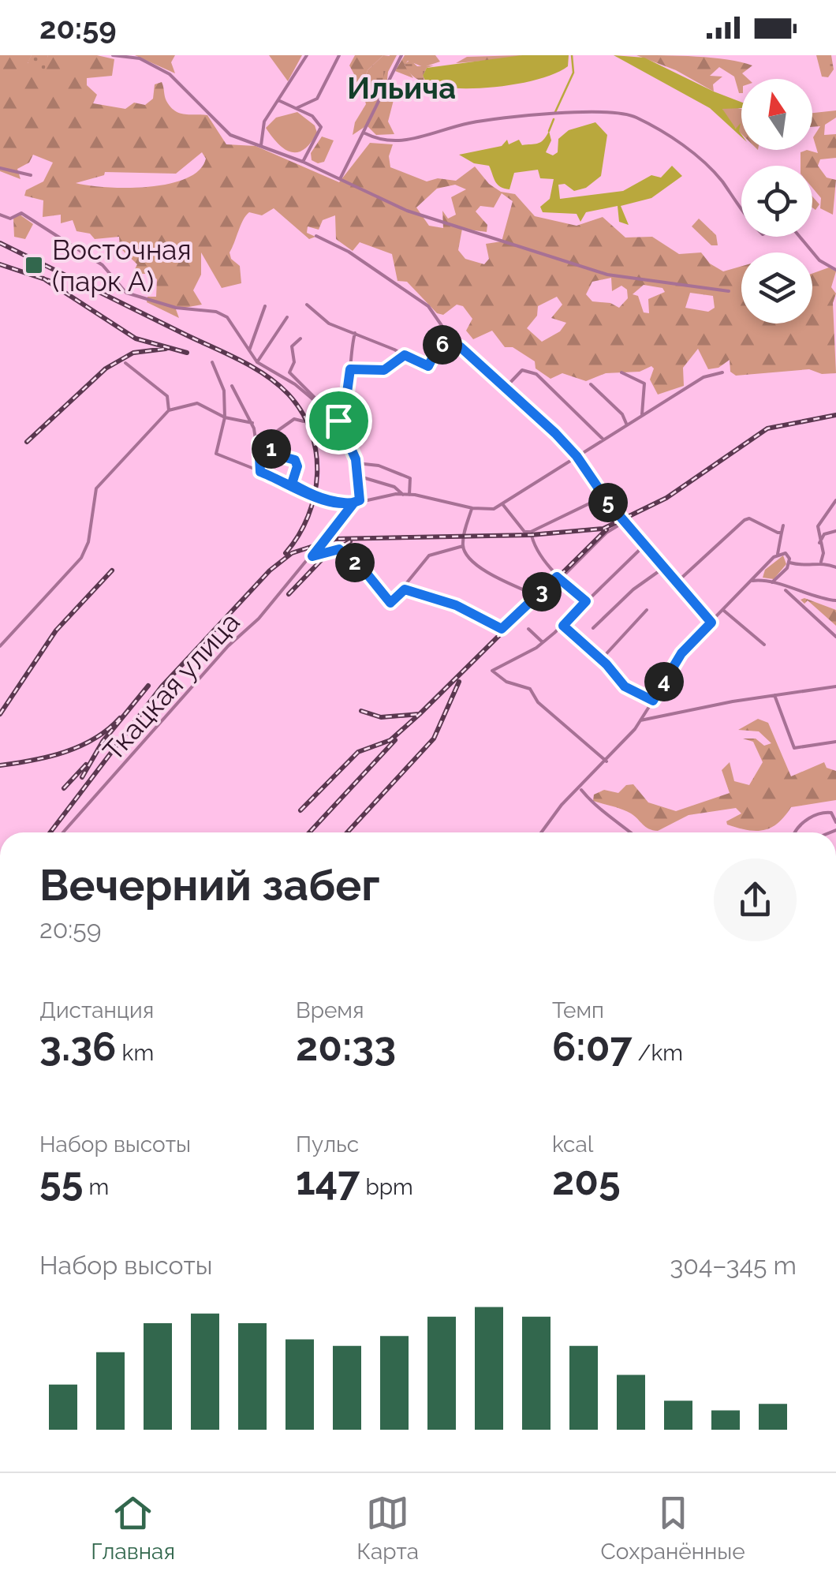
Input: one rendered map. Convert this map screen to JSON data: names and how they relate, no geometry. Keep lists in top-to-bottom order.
{
  "streets": {
    "street": ["Ткацкая улица"]
  },
  "districts": ["Ильича"],
  "places": {
    "transit": ["Восточная (парк А)"]
  },
  "north": "top",
  "page": {
    "status": "20:59",
    "pins": [
      "6",
      "1",
      "5",
      "2",
      "3",
      "4"
    ],
    "heading": ["Вечерний забег", "20:59"],
    "stats": [
      ["Дистанция", "3.36 km"],
      ["Время", "20:33"],
      ["Темп", "6:07 /km"],
      ["Набор высоты", "55 m"],
      ["Пульс", "147 bpm"],
      ["kcal", "205"]
    ],
    "chart": ["Набор высоты", "304–345 m"],
    "tabs": ["Главная", "Карта", "Сохранённые"]
  }
}
